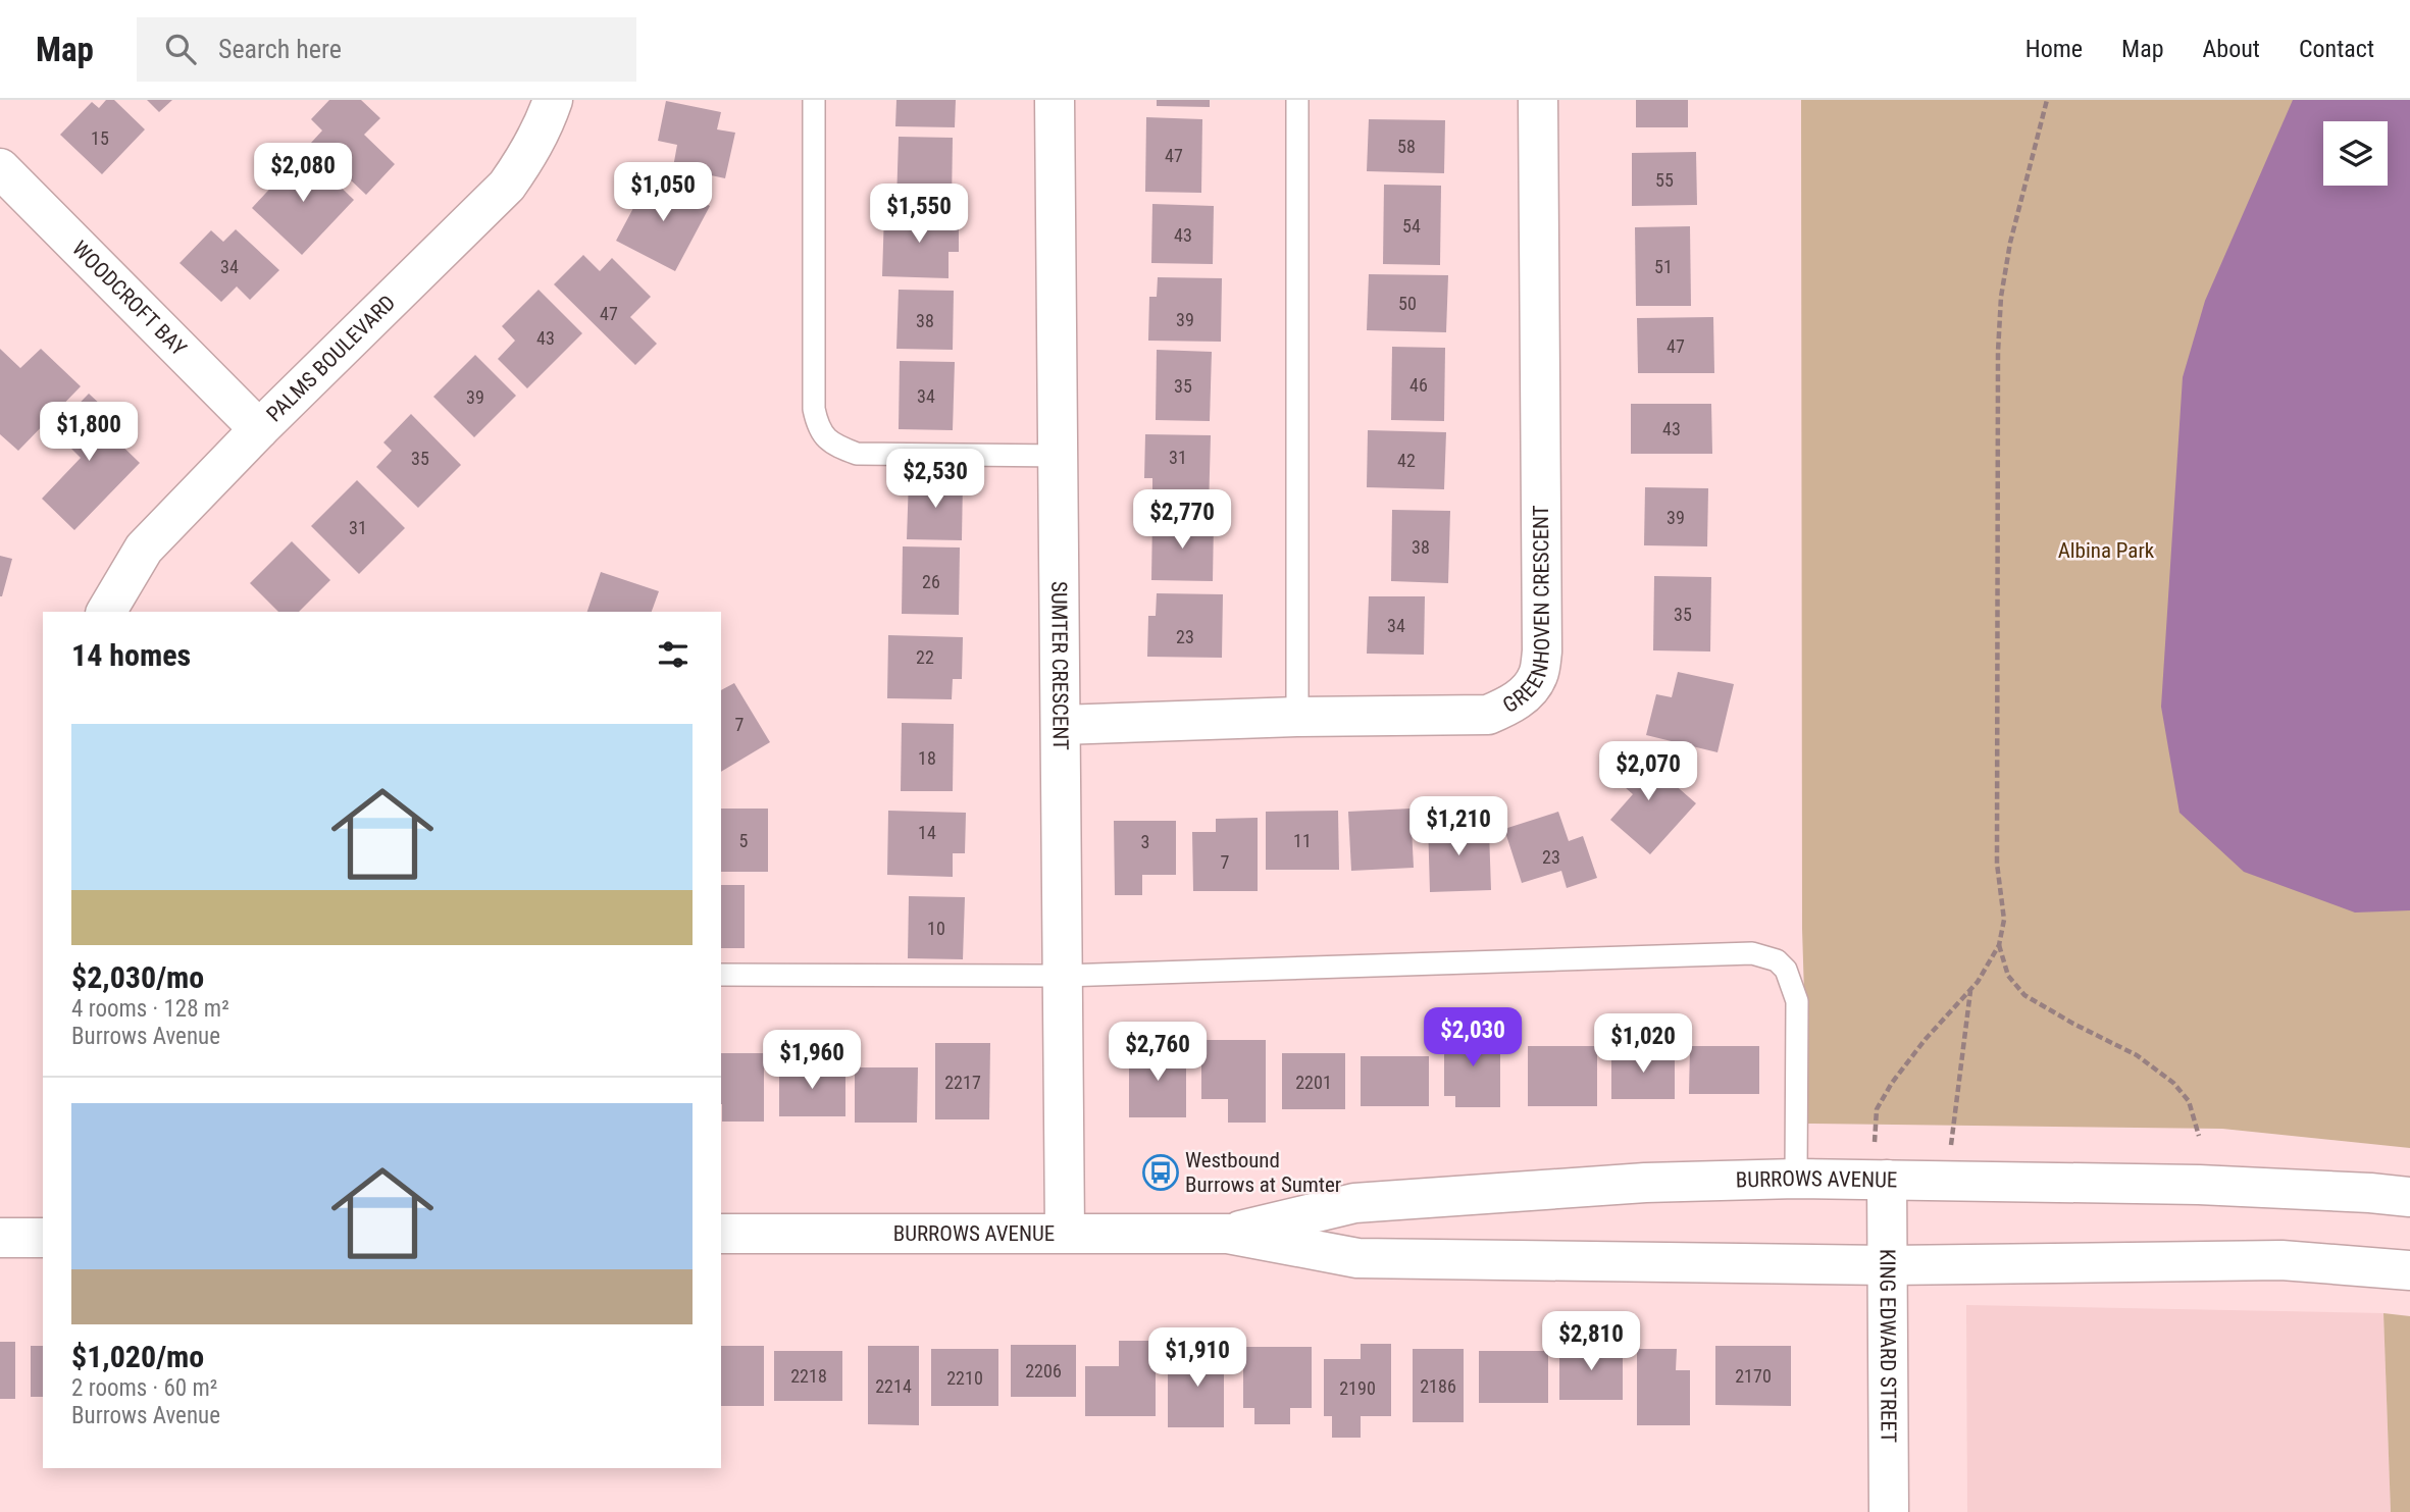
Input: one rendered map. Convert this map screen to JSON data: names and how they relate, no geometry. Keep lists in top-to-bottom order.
{
  "streets": {
    "street": [
      "WOODCROFT BAY",
      "PALMS BOULEVARD",
      "GREENHOVEN CRESCENT",
      "SUMTER CRESCENT",
      "BURROWS AVENUE",
      "KING EDWARD STREET"
    ]
  },
  "crossings": [
    ["WOODCROFT BAY", "PALMS BOULEVARD"],
    ["GREENHOVEN CRESCENT", "SUMTER CRESCENT"],
    ["SUMTER CRESCENT", "BURROWS AVENUE"],
    ["BURROWS AVENUE", "KING EDWARD STREET"]
  ],
  "parks": ["Albina Park"],
  "places": {
    "bus stop": ["Westbound Burrows at Sumter"]
  },
  "house_numbers": [
    "15",
    "58",
    "47",
    "55",
    "54",
    "43",
    "34",
    "51",
    "50",
    "47",
    "39",
    "38",
    "43",
    "47",
    "46",
    "35",
    "34",
    "39",
    "43",
    "31",
    "35",
    "42",
    "39",
    "31",
    "38",
    "26",
    "35",
    "34",
    "23",
    "22",
    "7",
    "18",
    "14",
    "5",
    "11",
    "3",
    "23",
    "7",
    "10",
    "2217",
    "2201",
    "2206",
    "2218",
    "2170",
    "2210",
    "2214",
    "2186",
    "2190"
  ],
  "page": {
    "header": "Map",
    "search": "Search here",
    "nav": [
      "Home",
      "Map",
      "About",
      "Contact"
    ],
    "price": [
      "$2,080",
      "$1,050",
      "$1,550",
      "$1,800",
      "$2,530",
      "$2,770",
      "$2,070",
      "$1,210",
      "$2,030",
      "$1,020",
      "$2,760",
      "$1,960",
      "$2,810",
      "$1,910"
    ],
    "heading": "14 homes",
    "list": [
      {
        "name": "$2,030/mo",
        "note": "4 rooms · 128 m² · Burrows Avenue"
      },
      {
        "name": "$1,020/mo",
        "note": "2 rooms · 60 m² · Burrows Avenue"
      }
    ]
  }
}
